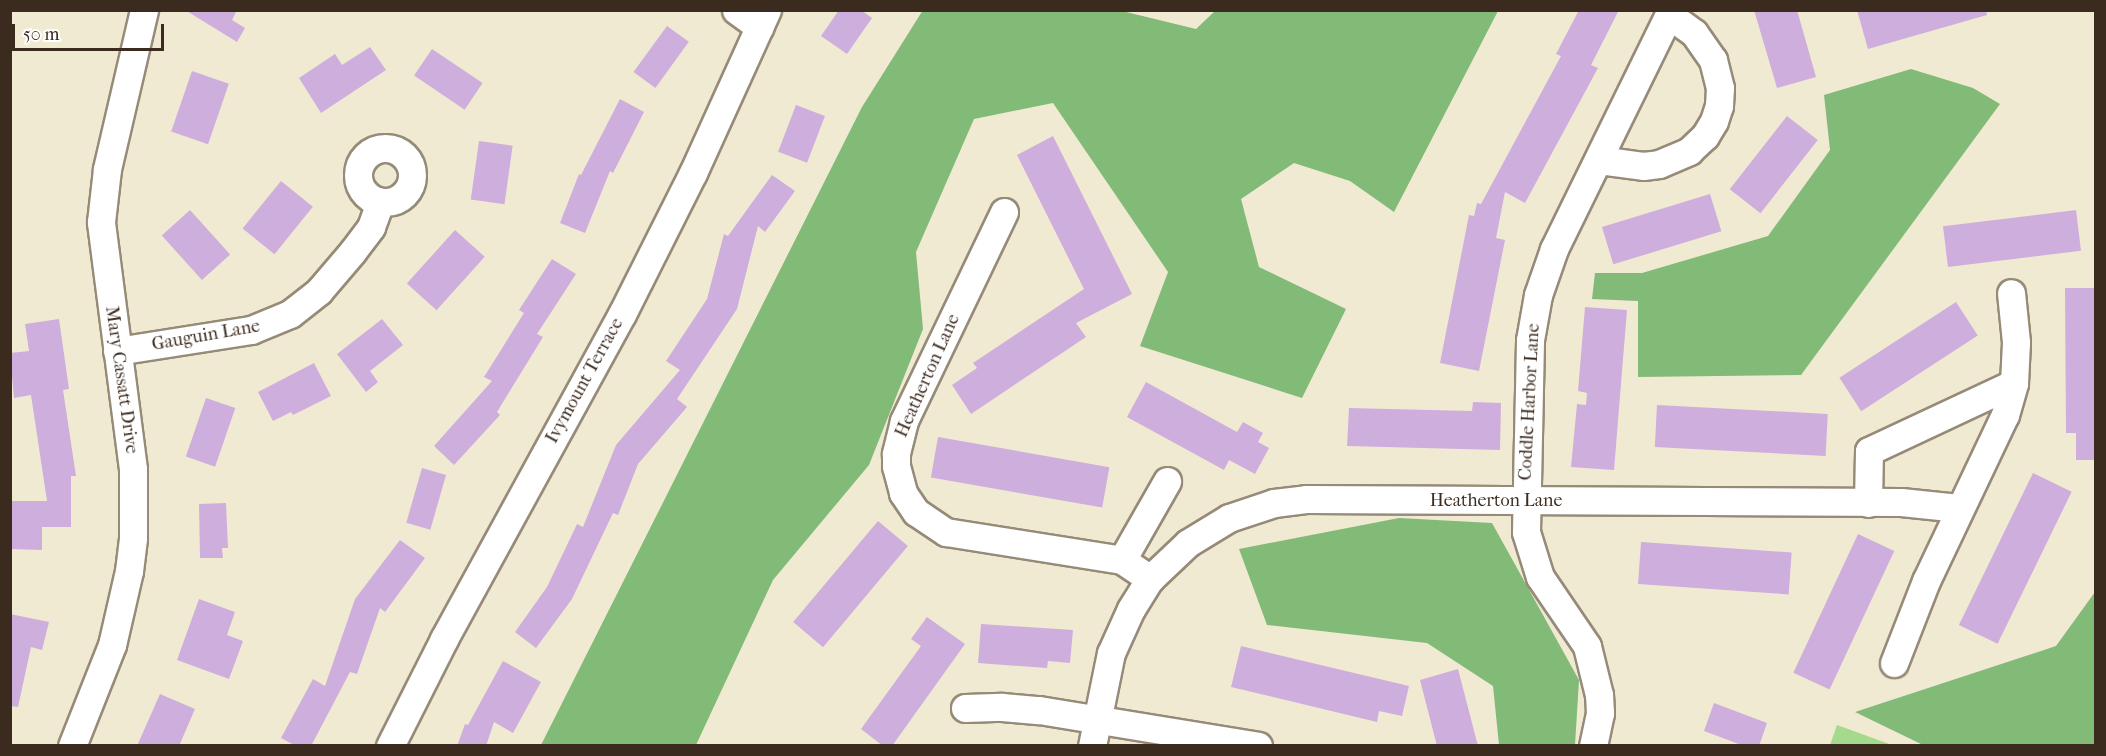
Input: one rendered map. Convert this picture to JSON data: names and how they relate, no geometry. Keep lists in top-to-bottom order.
{
  "streets": {
    "street": [
      "Gauguin Lane",
      "Heatherton Lane",
      "Mary Cassatt Drive",
      "Ivymount Terrace",
      "Coddle Harbor Lane"
    ]
  },
  "crossings": [
    ["Gauguin Lane", "Mary Cassatt Drive"],
    ["Heatherton Lane", "Coddle Harbor Lane"]
  ],
  "scale_bar": "50 m"
}
